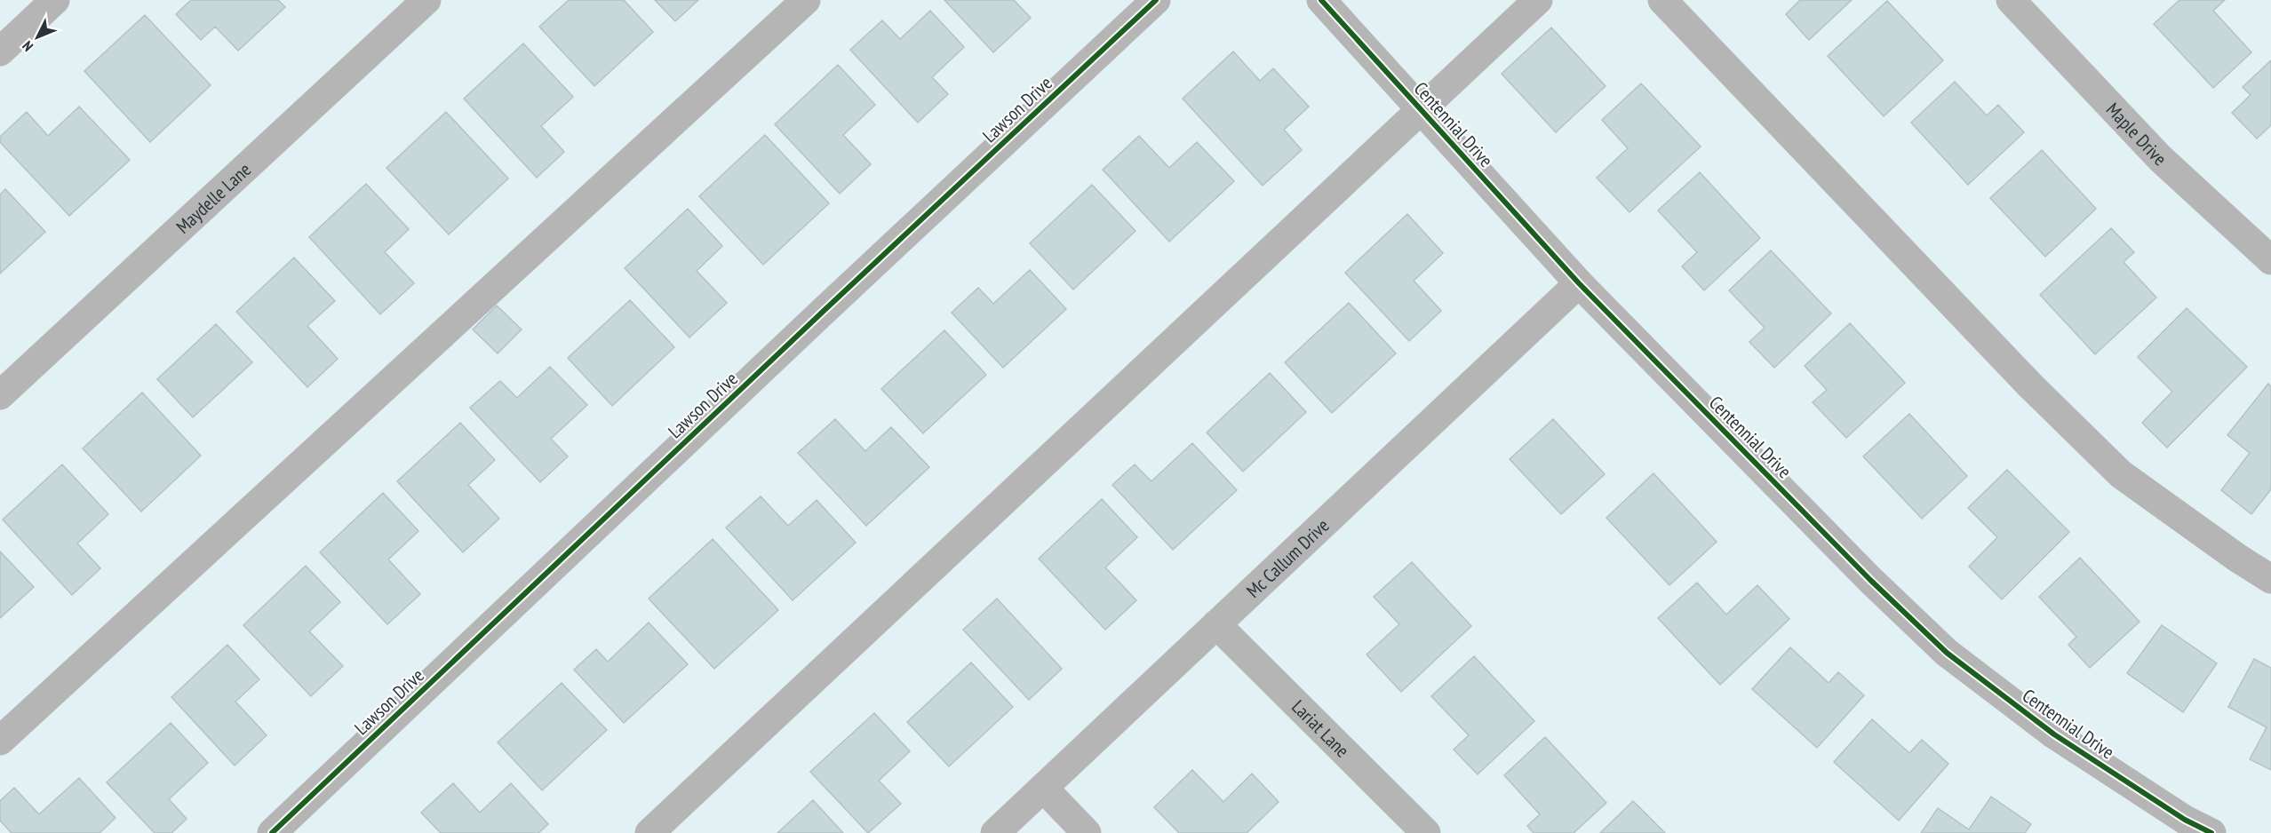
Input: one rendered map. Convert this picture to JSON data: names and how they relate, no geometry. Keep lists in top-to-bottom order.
{
  "streets": {
    "street": [
      "Lawson Drive",
      "Centennial Drive",
      "Maple Drive",
      "Maydelle Lane",
      "Mc Callum Drive",
      "Lariat Lane"
    ]
  },
  "crossings": [
    ["Centennial Drive", "Mc Callum Drive"],
    ["Mc Callum Drive", "Lariat Lane"]
  ],
  "north": "bottom left"
}
